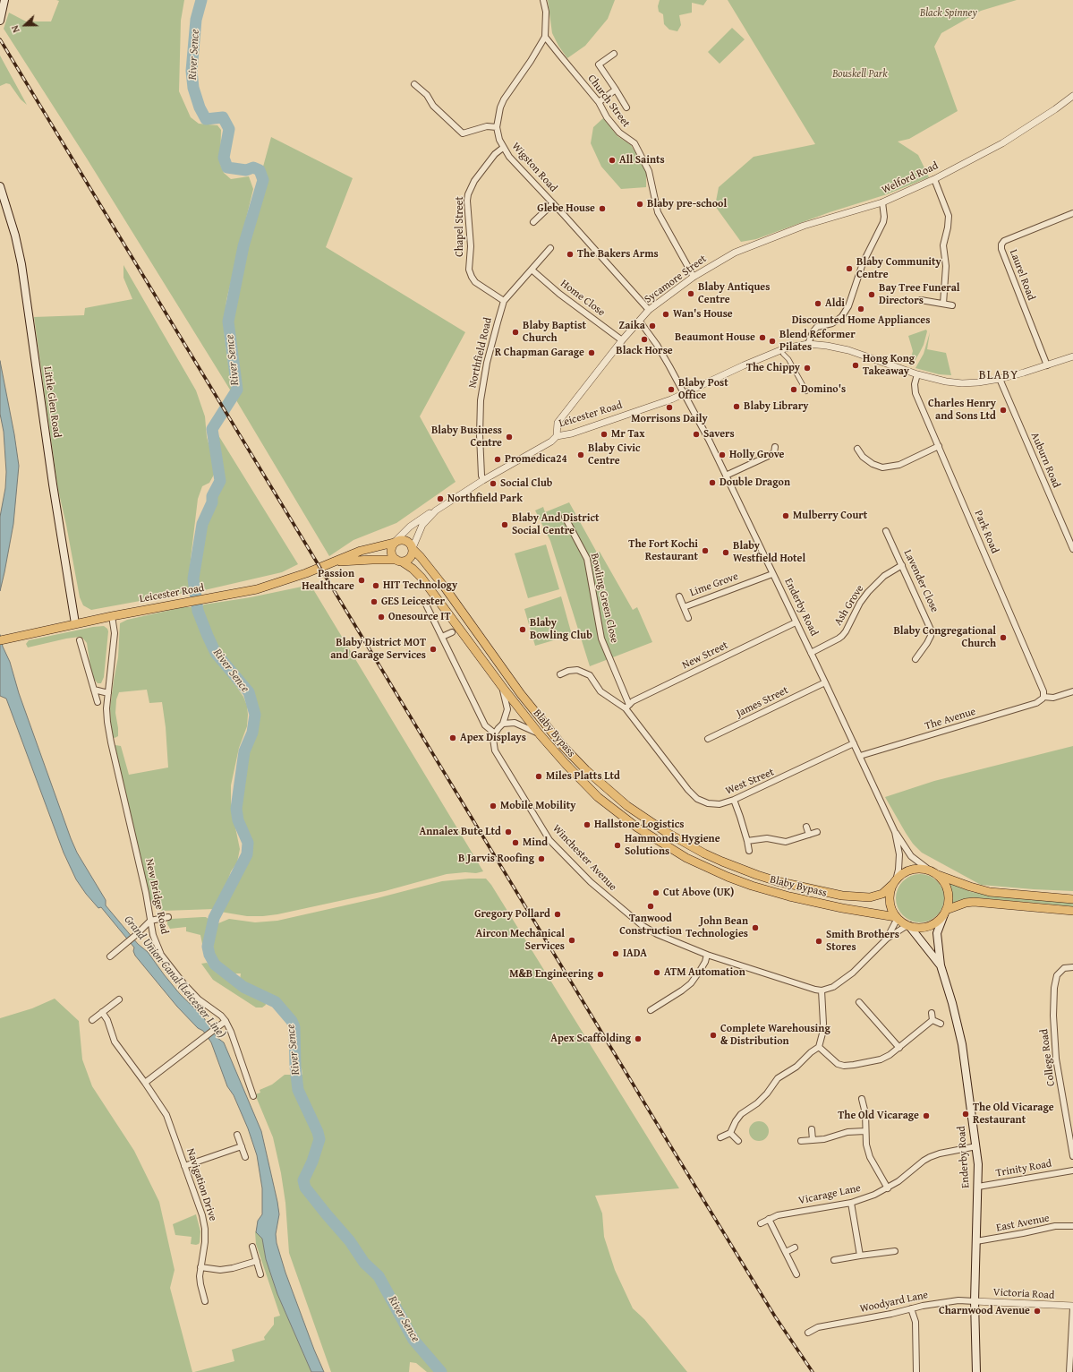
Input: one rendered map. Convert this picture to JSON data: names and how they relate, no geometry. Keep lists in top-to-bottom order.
{
  "streets": {
    "main road": [
      "Little Glen Road",
      "Leicester Road",
      "Enderby Road",
      "Blaby Bypass"
    ],
    "street": [
      "Church Street",
      "Wigston Road",
      "Welford Road",
      "Chapel Street",
      "Laurel Road",
      "Sycamore Street",
      "Home Close",
      "Northfield Road",
      "Auburn Road",
      "Park Road",
      "Lavender Close",
      "Lime Grove",
      "Bowling Green Close",
      "Ash Grove",
      "New Street",
      "James Street",
      "The Avenue",
      "West Street",
      "Winchester Avenue",
      "New Bridge Road",
      "College Road",
      "Trinity Road",
      "Navigation Drive",
      "Vicarage Lane",
      "East Avenue",
      "Victoria Road",
      "Woodyard Lane"
    ]
  },
  "crossings": [
    ["Church Street", "Wigston Road"],
    ["Church Street", "Sycamore Street"],
    ["Wigston Road", "Chapel Street"],
    ["Wigston Road", "Sycamore Street"],
    ["Welford Road", "Sycamore Street"],
    ["Welford Road", "Leicester Road"],
    ["Chapel Street", "Northfield Road"],
    ["Laurel Road", "Leicester Road"],
    ["Sycamore Street", "Home Close"],
    ["Sycamore Street", "Leicester Road"],
    ["Sycamore Street", "Enderby Road"],
    ["Home Close", "Northfield Road"],
    ["Northfield Road", "Leicester Road"],
    ["Little Glen Road", "Leicester Road"],
    ["Leicester Road", "Auburn Road"],
    ["Leicester Road", "Park Road"],
    ["Leicester Road", "Enderby Road"],
    ["Leicester Road", "Blaby Bypass"],
    ["Leicester Road", "New Bridge Road"],
    ["Park Road", "The Avenue"],
    ["Lavender Close", "Ash Grove"],
    ["Lime Grove", "Enderby Road"],
    ["Bowling Green Close", "New Street"],
    ["Bowling Green Close", "West Street"],
    ["Ash Grove", "Enderby Road"],
    ["Enderby Road", "New Street"],
    ["Enderby Road", "James Street"],
    ["Enderby Road", "The Avenue"],
    ["Enderby Road", "Blaby Bypass"],
    ["Enderby Road", "West Street"],
    ["Enderby Road", "Trinity Road"],
    ["Enderby Road", "Vicarage Lane"],
    ["Enderby Road", "East Avenue"],
    ["Enderby Road", "Victoria Road"],
    ["Enderby Road", "Woodyard Lane"],
    ["New Street", "West Street"],
    ["Victoria Road", "Woodyard Lane"]
  ],
  "districts": ["BLABY"],
  "water": ["River Sence", "Grand Union Canal (Leicester Line)"],
  "parks": ["Black Spinney", "Bouskell Park"],
  "places": [
    "All Saints",
    "Blaby pre-school",
    "Glebe House",
    "The Bakers Arms",
    "Blaby Community Centre",
    "Blaby Antiques Centre",
    "Bay Tree Funeral Directors",
    "Aldi",
    "Discounted Home Appliances",
    "Wan's House",
    "Zaika",
    "Blaby Baptist Church",
    "Beaumont House",
    "Black Horse",
    "Blend Reformer Pilates",
    "R Chapman Garage",
    "Hong Kong Takeaway",
    "The Chippy",
    "Blaby Post Office",
    "Domino's",
    "Blaby Library",
    "Morrisons Daily",
    "Charles Henry and Sons Ltd",
    "Mr Tax",
    "Savers",
    "Blaby Business Centre",
    "Blaby Civic Centre",
    "Holly Grove",
    "Promedica24",
    "Double Dragon",
    "Social Club",
    "Northfield Park",
    "Mulberry Court",
    "Blaby And District Social Centre",
    "The Fort Kochi Restaurant",
    "Blaby Westfield Hotel",
    "Passion Healthcare",
    "HIT Technology",
    "GES Leicester",
    "Onesource IT",
    "Blaby Bowling Club",
    "Blaby Congregational Church",
    "Blaby District MOT and Garage Services",
    "Apex Displays",
    "Miles Platts Ltd",
    "Mobile Mobility",
    "Hallstone Logistics",
    "Annalex Bute Ltd",
    "Mind",
    "Hammonds Hygiene Solutions",
    "B Jarvis Roofing",
    "Cut Above (UK)",
    "Tanwood Construction",
    "Gregory Pollard",
    "John Bean Technologies",
    "Aircon Mechanical Services",
    "Smith Brothers Stores",
    "IADA",
    "ATM Automation",
    "M&B Engineering",
    "Complete Warehousing & Distribution",
    "Apex Scaffolding",
    "The Old Vicarage Restaurant",
    "The Old Vicarage",
    "Charnwood Avenue"
  ],
  "north": "left"
}
